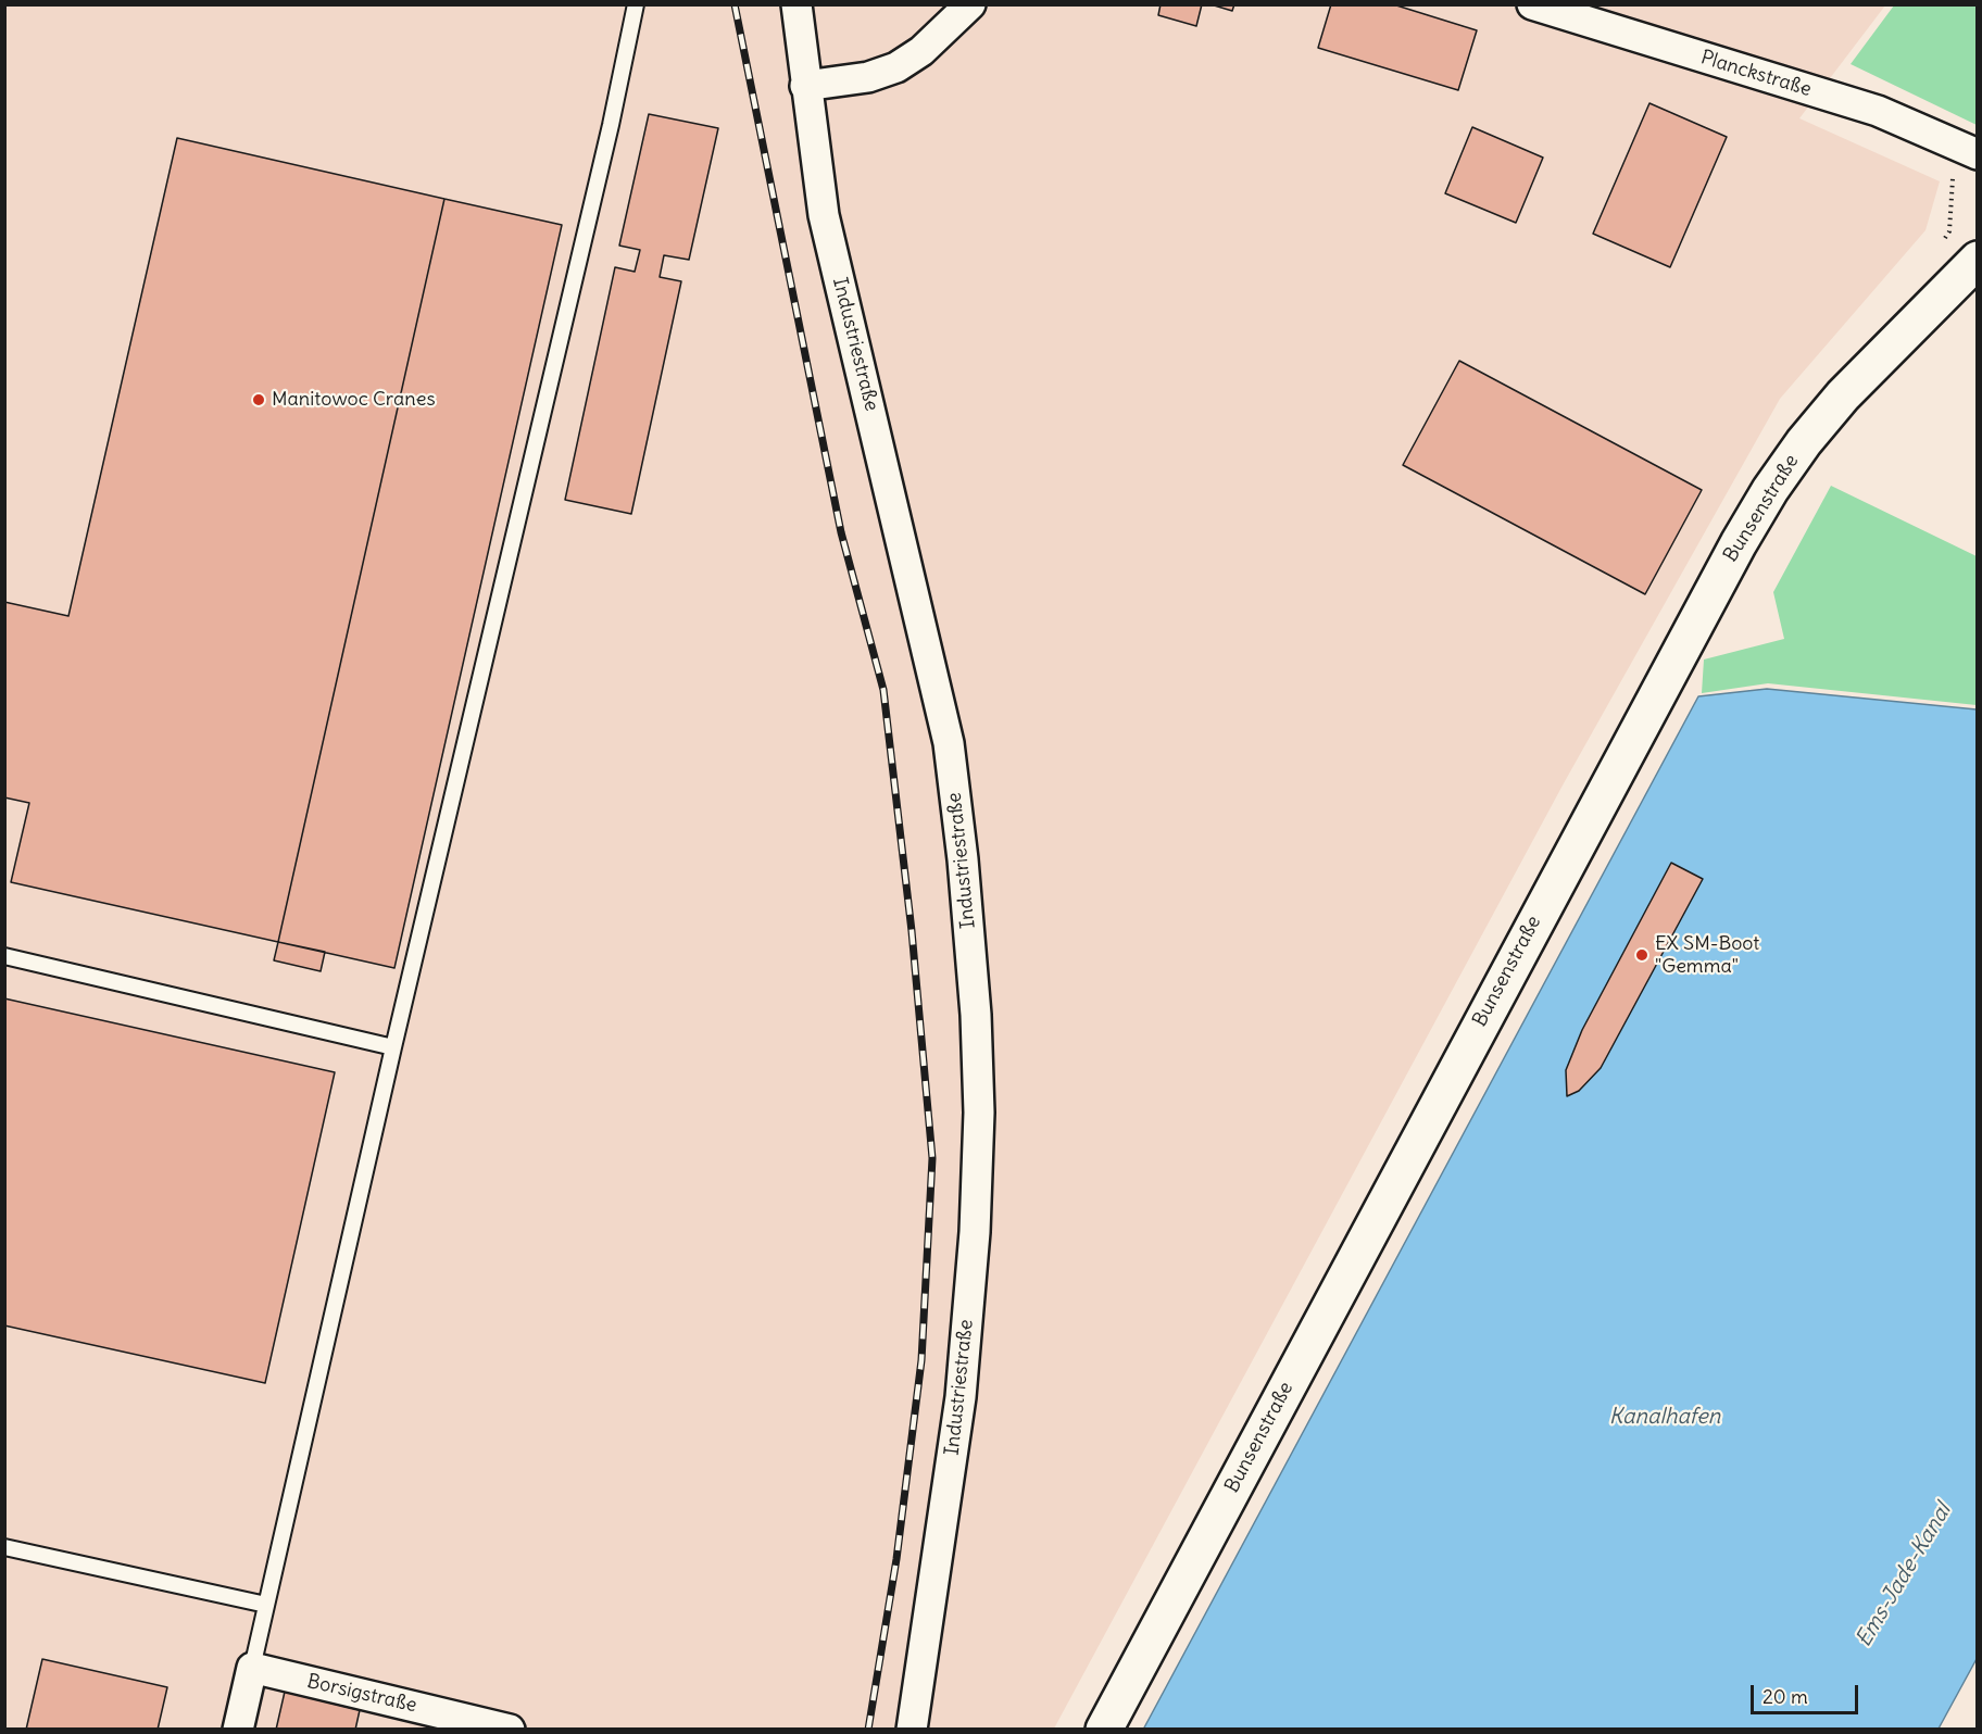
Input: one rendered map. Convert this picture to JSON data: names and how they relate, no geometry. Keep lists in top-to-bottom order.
{
  "streets": {
    "street": [
      "Planckstraße",
      "Industriestraße",
      "Bunsenstraße",
      "Borsigstraße"
    ]
  },
  "water": ["Kanalhafen", "Ems-Jade-Kanal"],
  "places": ["Manitowoc Cranes", "EX SM-Boot \"Gemma\""],
  "scale_bar": "20 m"
}
